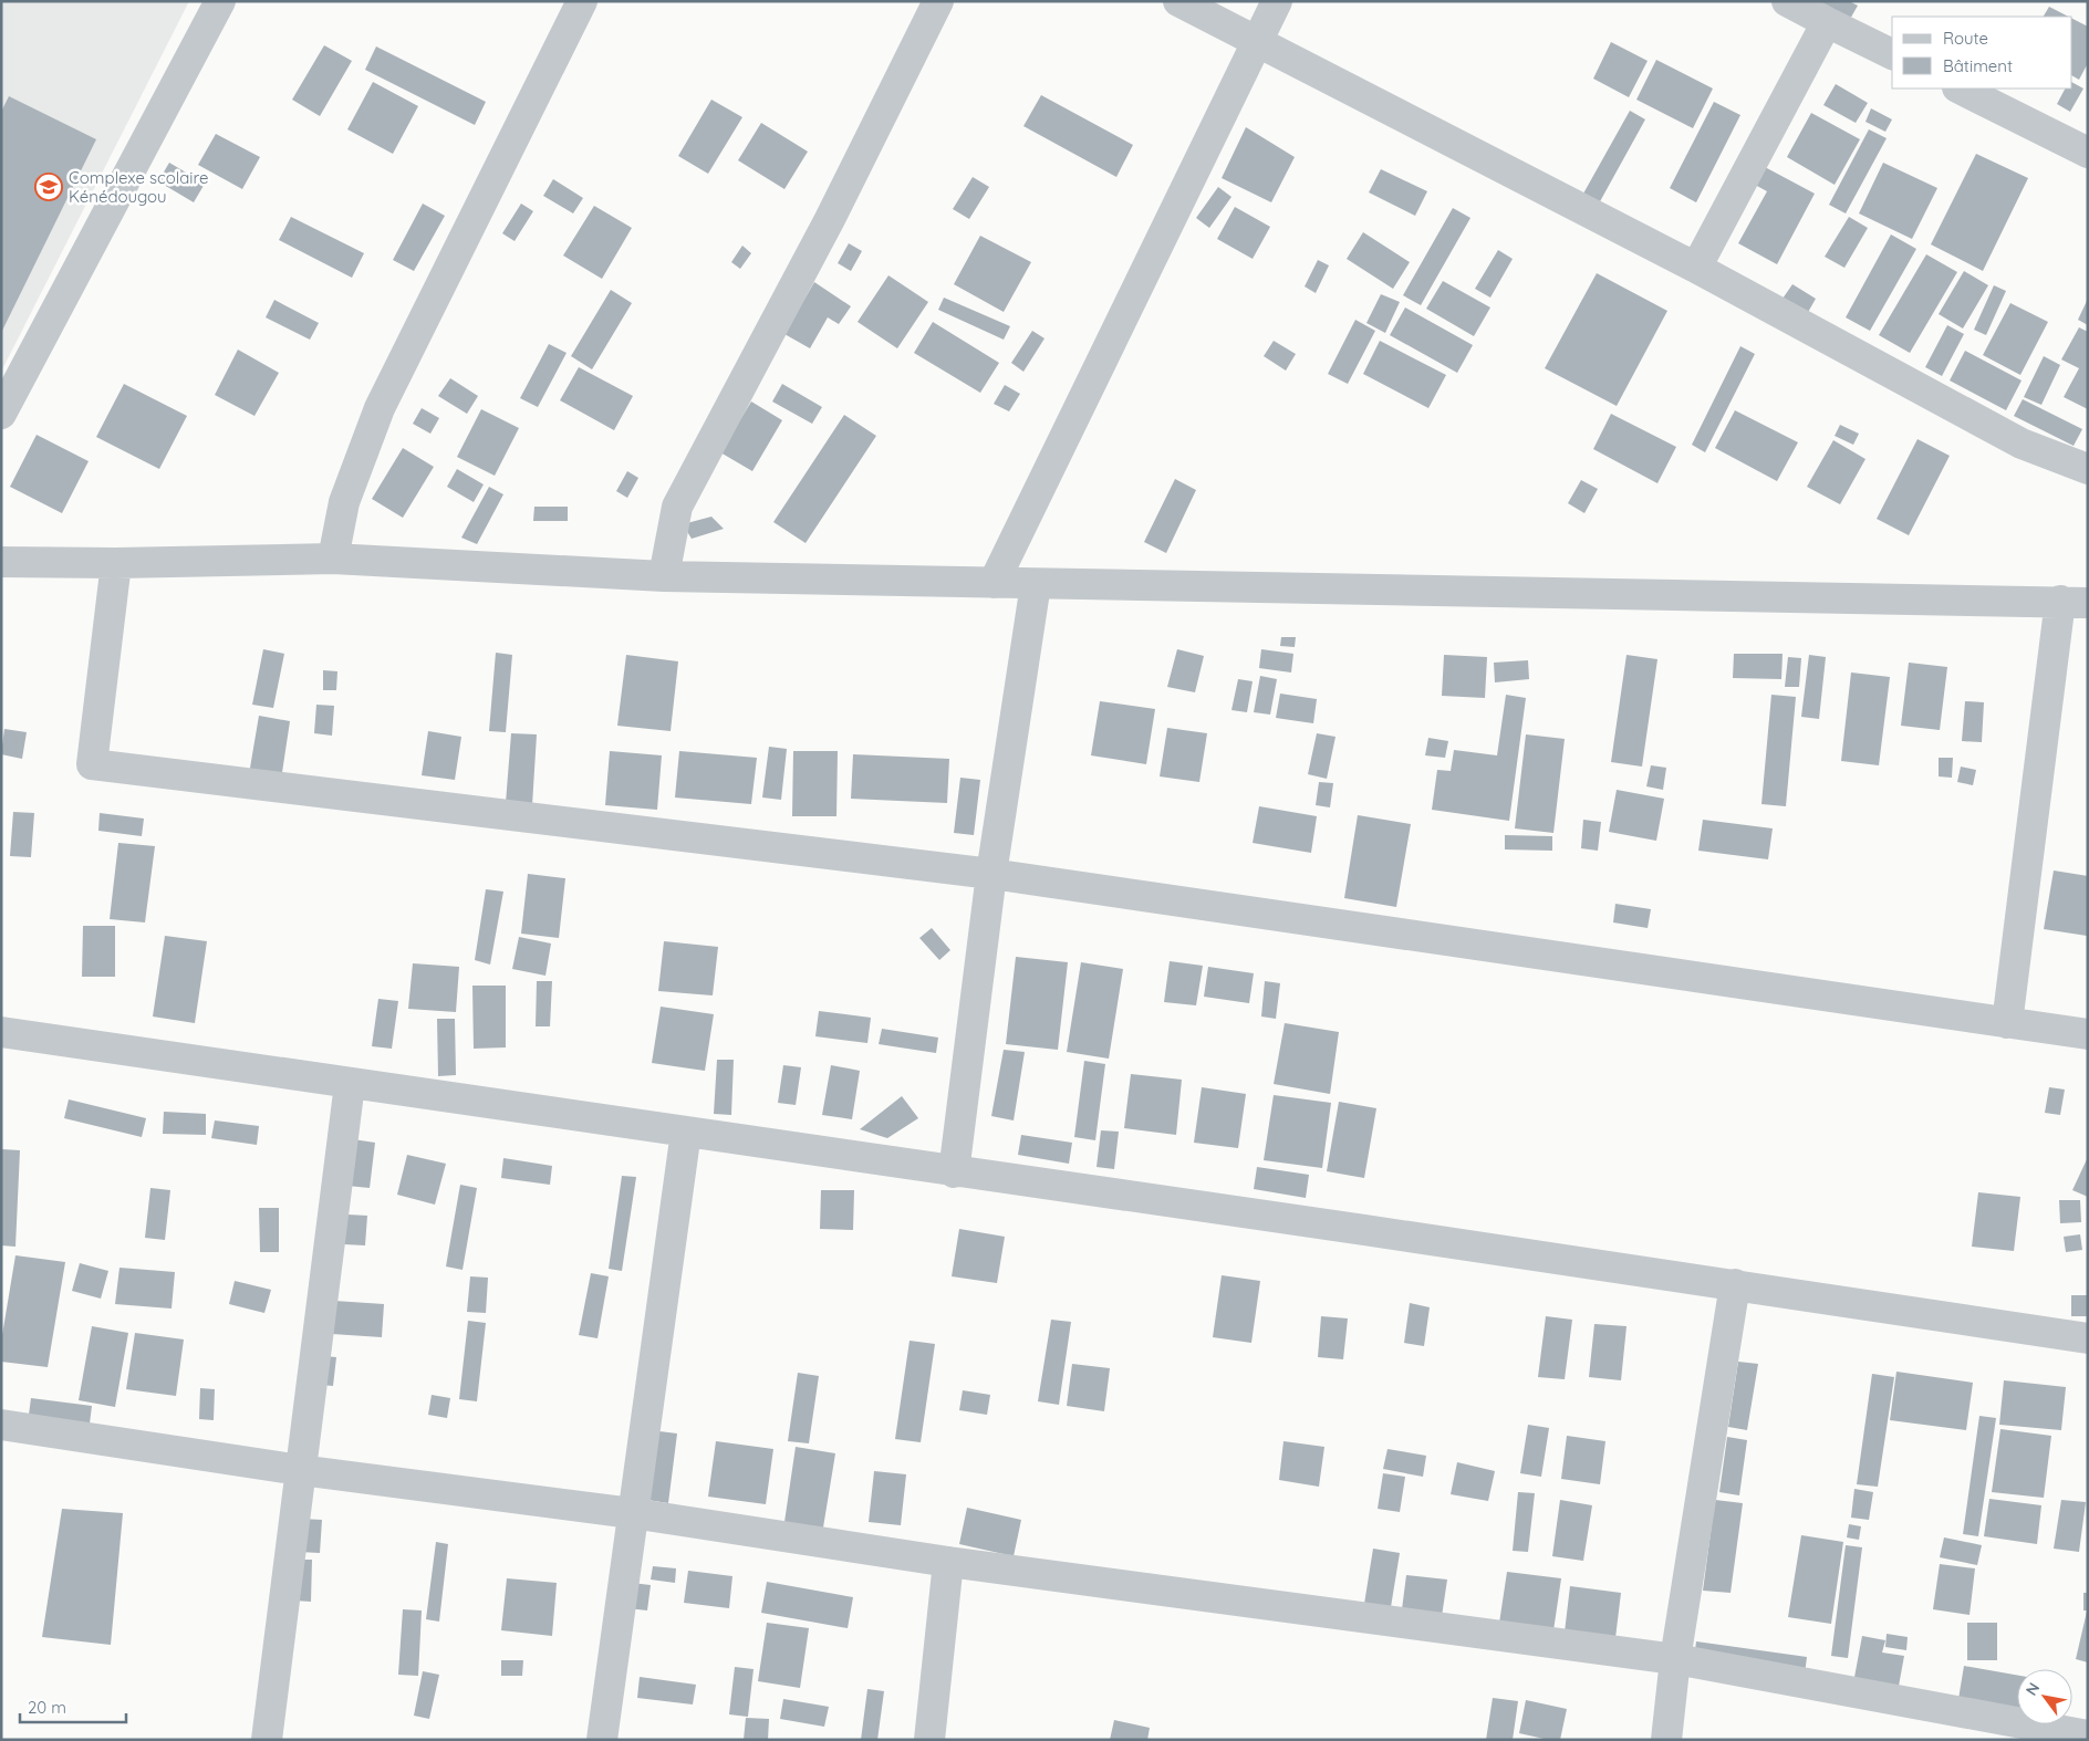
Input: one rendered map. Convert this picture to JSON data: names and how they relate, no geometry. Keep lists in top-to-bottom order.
{
  "places": {
    "school or university": ["Complexe scolaire Kénédougou"]
  },
  "legend": ["Route", "Bâtiment"],
  "scale_bar": "20 m",
  "north": "top left"
}
